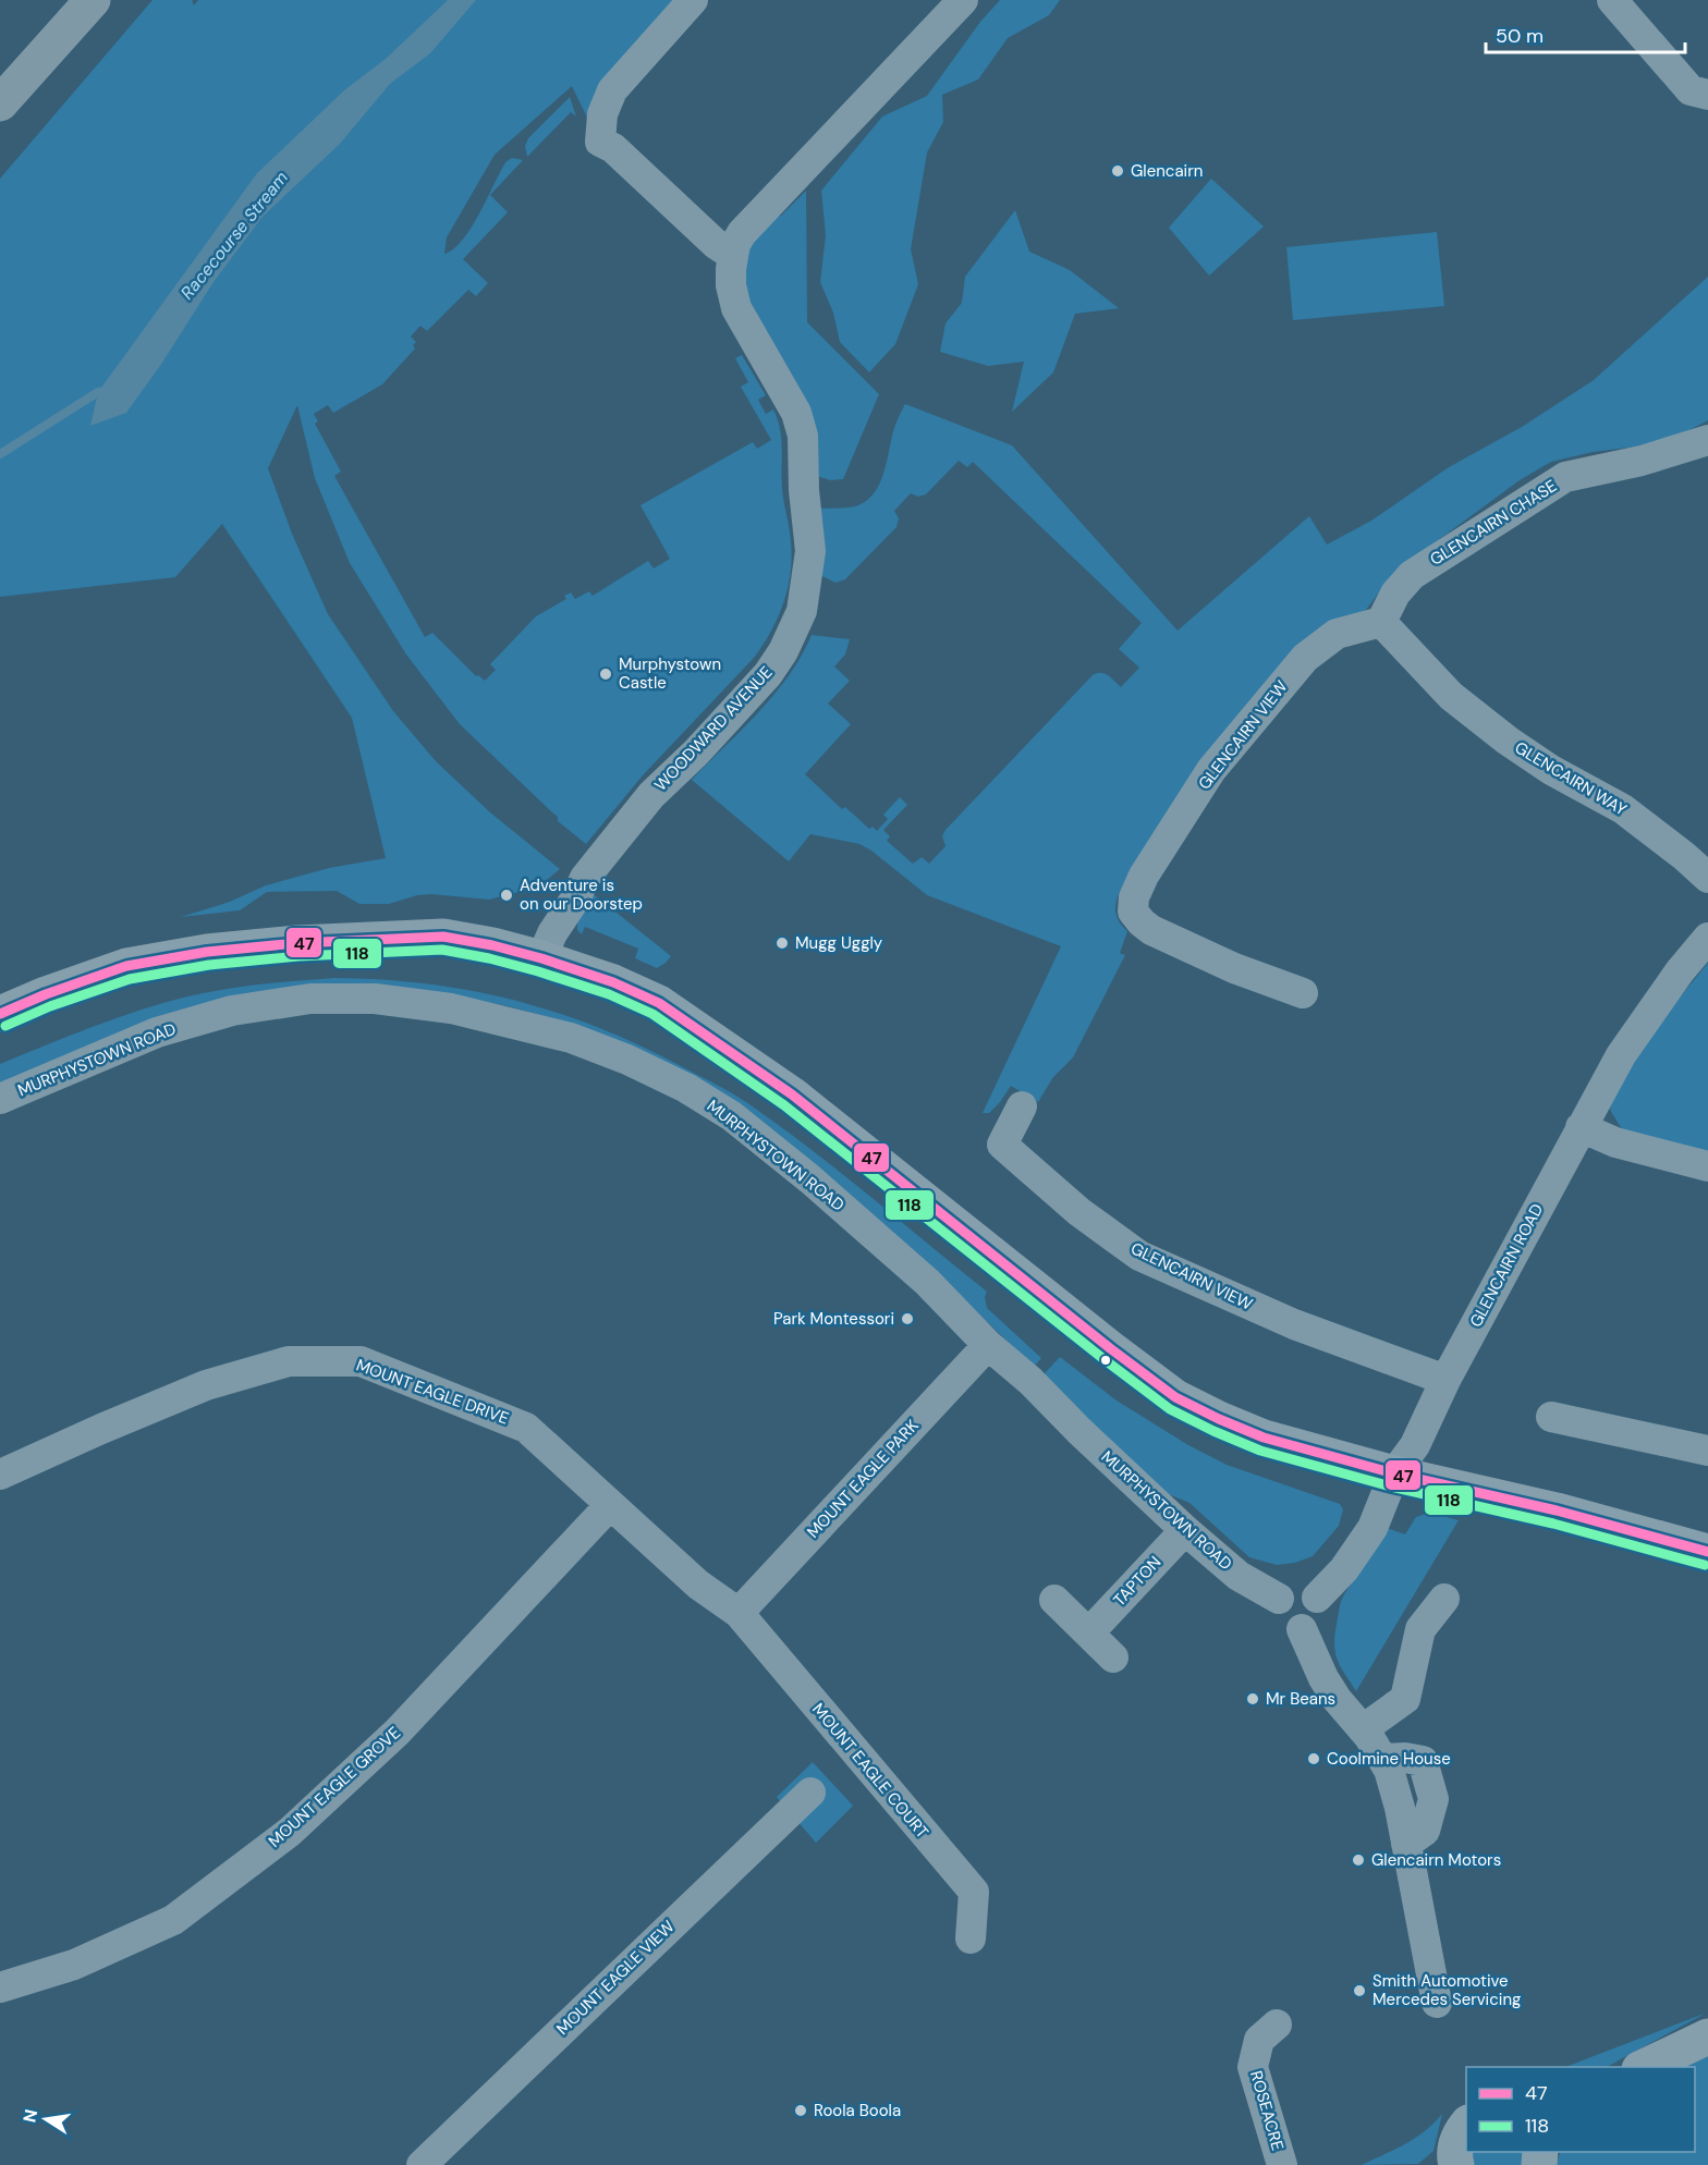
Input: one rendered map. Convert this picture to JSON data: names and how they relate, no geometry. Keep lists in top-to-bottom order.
{
  "streets": {
    "street": [
      "GLENCAIRN CHASE",
      "WOODWARD AVENUE",
      "GLENCAIRN VIEW",
      "GLENCAIRN WAY",
      "MURPHYSTOWN ROAD",
      "GLENCAIRN ROAD",
      "MOUNT EAGLE DRIVE",
      "MOUNT EAGLE PARK",
      "TAPTON",
      "MOUNT EAGLE COURT",
      "MOUNT EAGLE GROVE",
      "MOUNT EAGLE VIEW",
      "ROSEACRE"
    ]
  },
  "crossings": [
    ["GLENCAIRN CHASE", "GLENCAIRN VIEW"],
    ["GLENCAIRN CHASE", "GLENCAIRN WAY"],
    ["GLENCAIRN VIEW", "GLENCAIRN WAY"],
    ["GLENCAIRN VIEW", "GLENCAIRN ROAD"],
    ["MURPHYSTOWN ROAD", "GLENCAIRN ROAD"],
    ["MURPHYSTOWN ROAD", "MOUNT EAGLE PARK"],
    ["MURPHYSTOWN ROAD", "TAPTON"],
    ["MOUNT EAGLE DRIVE", "MOUNT EAGLE PARK"],
    ["MOUNT EAGLE DRIVE", "MOUNT EAGLE COURT"],
    ["MOUNT EAGLE DRIVE", "MOUNT EAGLE GROVE"],
    ["MOUNT EAGLE PARK", "MOUNT EAGLE COURT"]
  ],
  "water": ["Racecourse Stream"],
  "places": [
    "Glencairn",
    "Murphystown Castle",
    "Adventure is on our Doorstep",
    "Mugg Uggly",
    "Park Montessori",
    "Mr Beans",
    "Coolmine House",
    "Glencairn Motors",
    "Smith Automotive Mercedes Servicing",
    "Roola Boola"
  ],
  "lines": ["transit line 47", "transit line 118"],
  "legend": ["47", "118"],
  "scale_bar": "50 m",
  "north": "left"
}
